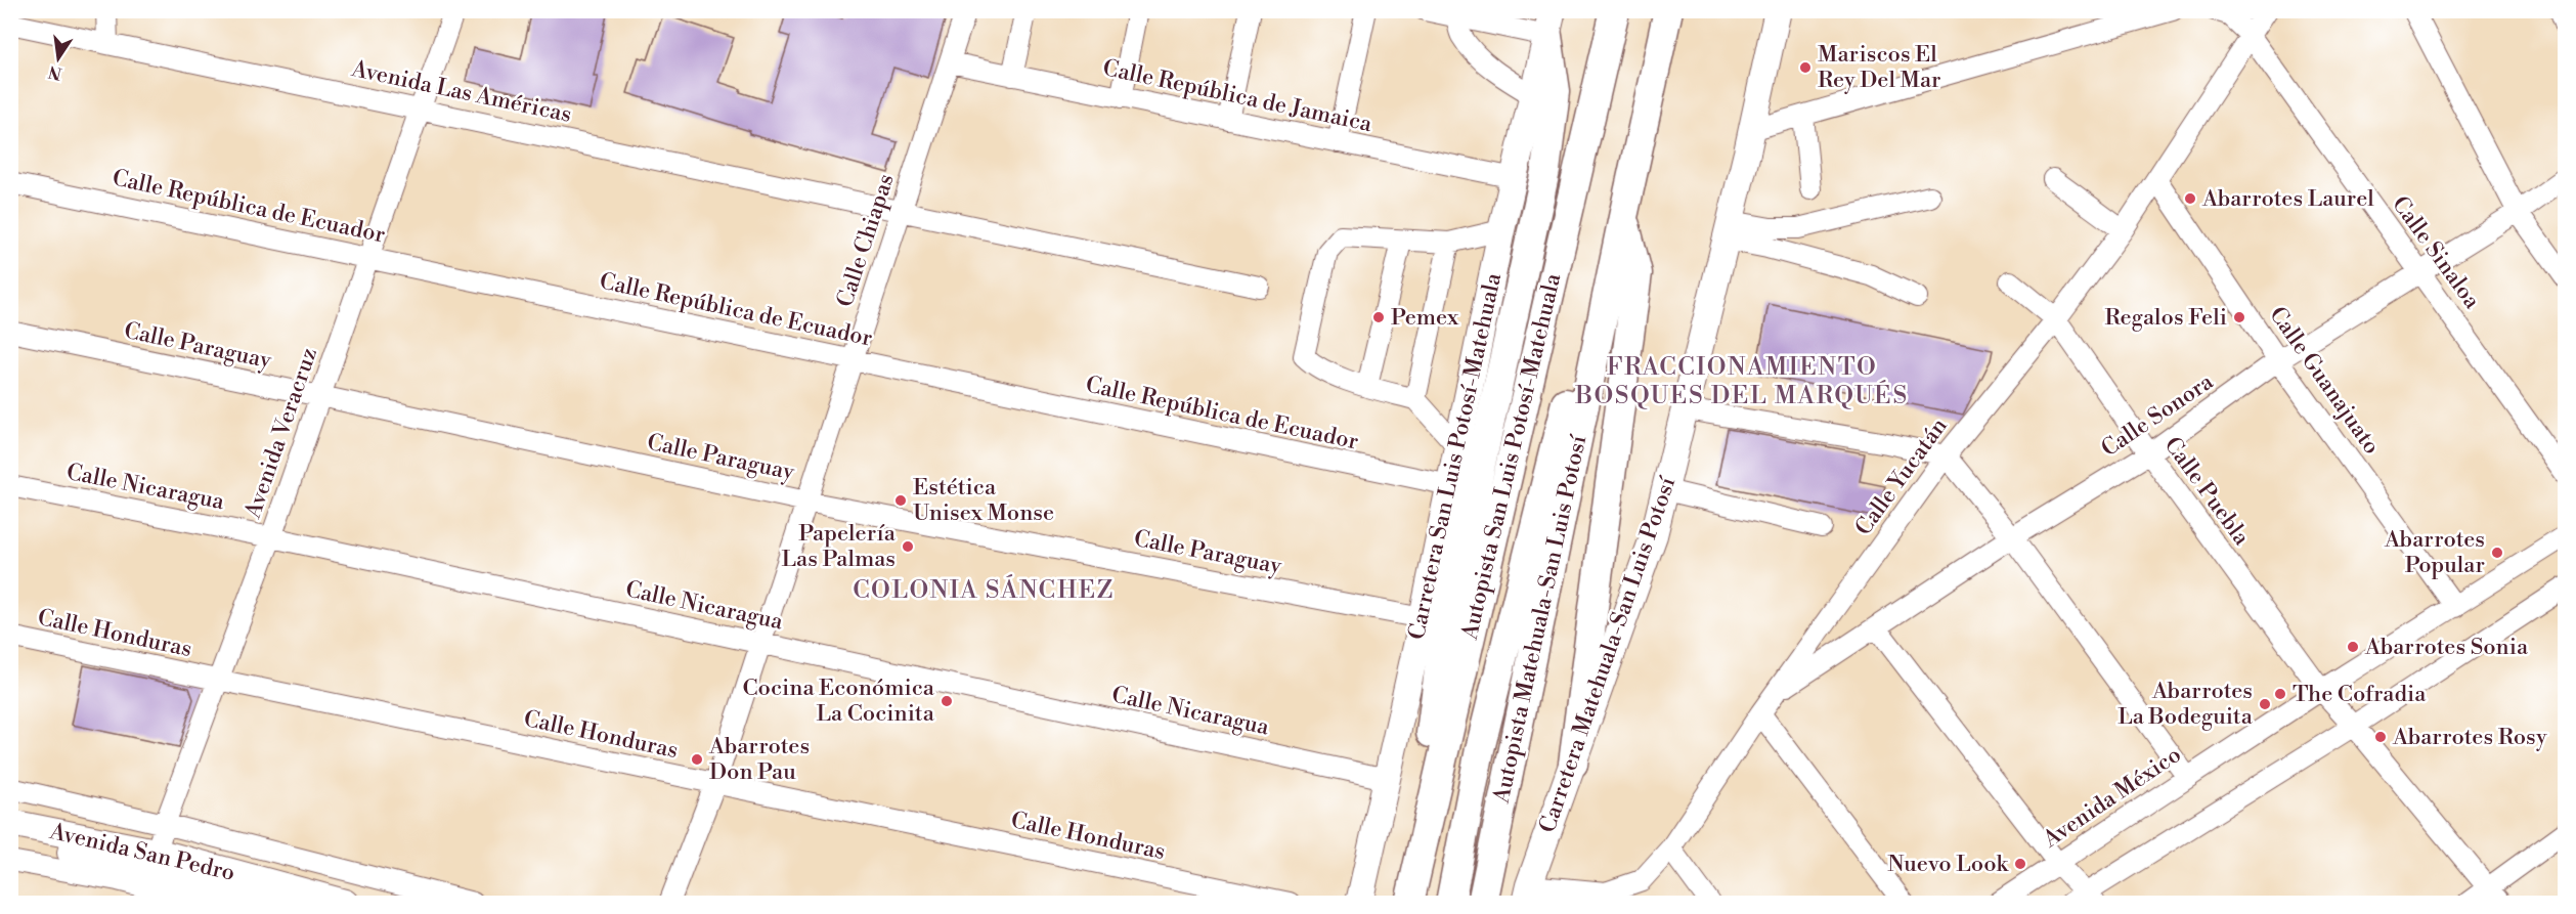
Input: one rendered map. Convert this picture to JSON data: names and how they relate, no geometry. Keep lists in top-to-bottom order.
{
  "streets": {
    "highway": ["Autopista San Luis Potosí-Matehuala", "Autopista Matehuala-San Luis Potosí"],
    "main road": ["Carretera San Luis Potosí-Matehuala", "Carretera Matehuala-San Luis Potosí", "Avenida San Pedro"],
    "street": [
      "Avenida Las Américas",
      "Calle República de Jamaica",
      "Calle República de Ecuador",
      "Calle Chiapas",
      "Calle Sinaloa",
      "Calle Paraguay",
      "Calle Guanajuato",
      "Calle Sonora",
      "Avenida Veracruz",
      "Calle Yucatán",
      "Calle Nicaragua",
      "Calle Puebla",
      "Calle Honduras",
      "Avenida México"
    ]
  },
  "crossings": [
    ["Avenida Las Américas", "Calle Chiapas"],
    ["Avenida Las Américas", "Avenida Veracruz"],
    ["Calle República de Jamaica", "Calle Chiapas"],
    ["Calle República de Jamaica", "Carretera San Luis Potosí-Matehuala"],
    ["Calle República de Ecuador", "Calle Chiapas"],
    ["Calle República de Ecuador", "Avenida Veracruz"],
    ["Calle República de Ecuador", "Carretera San Luis Potosí-Matehuala"],
    ["Calle Chiapas", "Calle Paraguay"],
    ["Calle Chiapas", "Calle Nicaragua"],
    ["Calle Chiapas", "Calle Honduras"],
    ["Calle Sinaloa", "Calle Sonora"],
    ["Calle Sinaloa", "Calle Yucatán"],
    ["Calle Paraguay", "Avenida Veracruz"],
    ["Calle Paraguay", "Carretera San Luis Potosí-Matehuala"],
    ["Calle Guanajuato", "Calle Sonora"],
    ["Calle Guanajuato", "Calle Yucatán"],
    ["Calle Guanajuato", "Avenida México"],
    ["Calle Sonora", "Calle Yucatán"],
    ["Calle Sonora", "Calle Puebla"],
    ["Avenida Veracruz", "Calle Nicaragua"],
    ["Avenida Veracruz", "Calle Honduras"],
    ["Avenida Veracruz", "Avenida San Pedro"],
    ["Carretera San Luis Potosí-Matehuala", "Calle Nicaragua"],
    ["Calle Yucatán", "Calle Puebla"],
    ["Calle Yucatán", "Carretera Matehuala-San Luis Potosí"],
    ["Calle Puebla", "Avenida México"]
  ],
  "districts": ["FRACCIONAMIENTO BOSQUES DEL MARQUÉS", "COLONIA SÁNCHEZ"],
  "places": [
    "Mariscos El Rey Del Mar",
    "Abarrotes Laurel",
    "Pemex",
    "Regalos Feli",
    "Estética Unisex Monse",
    "Papelería Las Palmas",
    "Abarrotes Popular",
    "Abarrotes Sonia",
    "The Cofradia",
    "Cocina Económica La Cocinita",
    "Abarrotes La Bodeguita",
    "Abarrotes Rosy",
    "Abarrotes Don Pau",
    "Nuevo Look"
  ],
  "north": "bottom"
}
